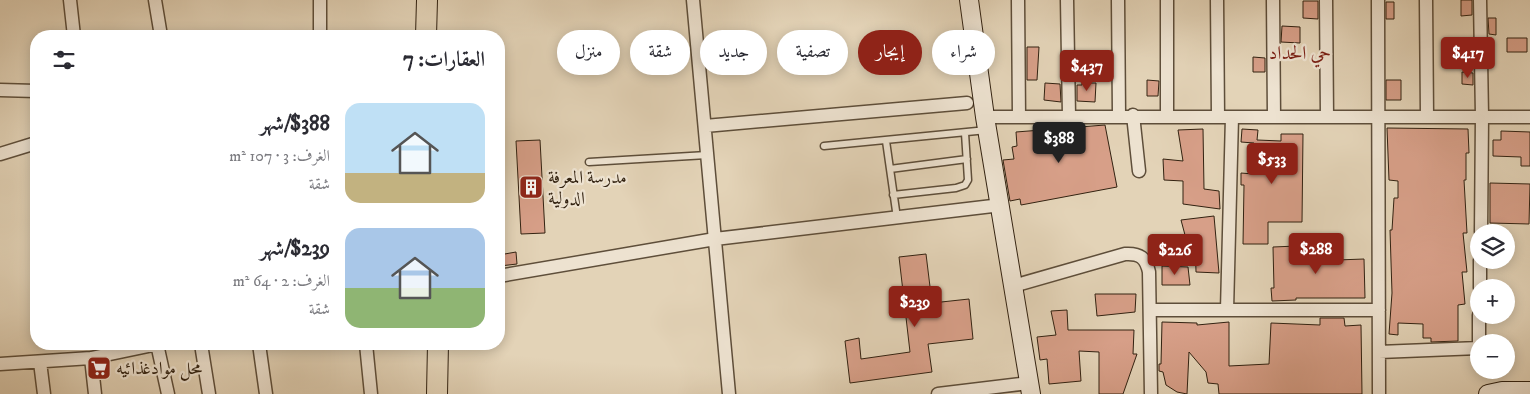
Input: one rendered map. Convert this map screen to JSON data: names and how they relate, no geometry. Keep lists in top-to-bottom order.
{
  "districts": ["حي الحداد"],
  "places": {
    "building": ["مدرسة المعرفة الدولية"],
    "supermarket": ["محل موادغذائيه"]
  },
  "page": {
    "chip": [
      "شراء",
      "إيجار",
      "تصفية",
      "جديد",
      "شقة",
      "منزل"
    ],
    "heading": "العقارات: 7",
    "price": [
      "$417",
      "$437",
      "$388",
      "$533",
      "$288",
      "$226",
      "$239"
    ],
    "list": [
      {
        "name": "$388/شهر",
        "note": "الغرف: 3 · 107 m² · شقة"
      },
      {
        "name": "$239/شهر",
        "note": "الغرف: 2 · 64 m² · شقة"
      }
    ],
    "map_buttons": ["+", "−"]
  }
}
